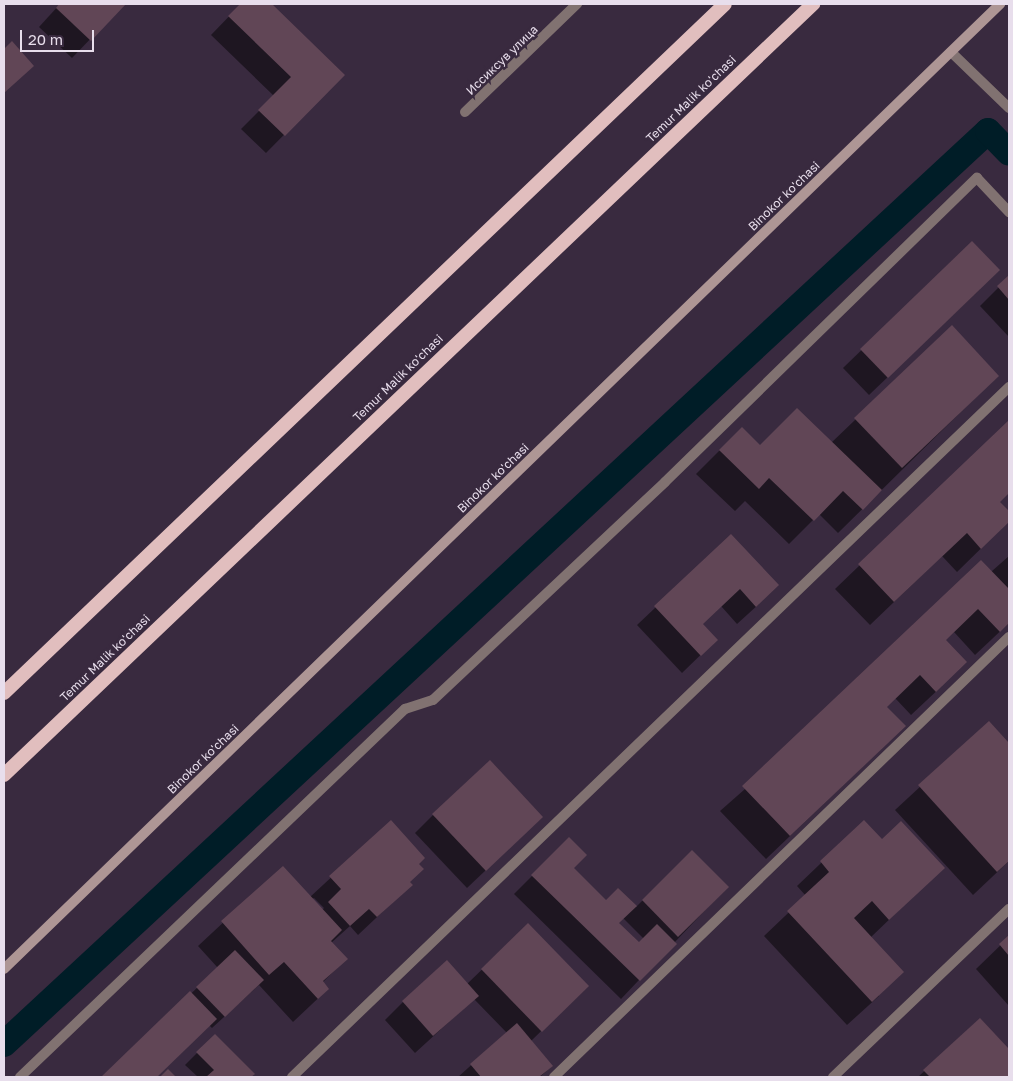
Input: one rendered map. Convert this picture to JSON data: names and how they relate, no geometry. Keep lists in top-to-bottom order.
{
  "streets": {
    "highway": ["Temur Malik ko'chasi"],
    "main road": ["Binokor ko'chasi"],
    "street": ["Иссиксув улица"]
  },
  "scale_bar": "20 m"
}
